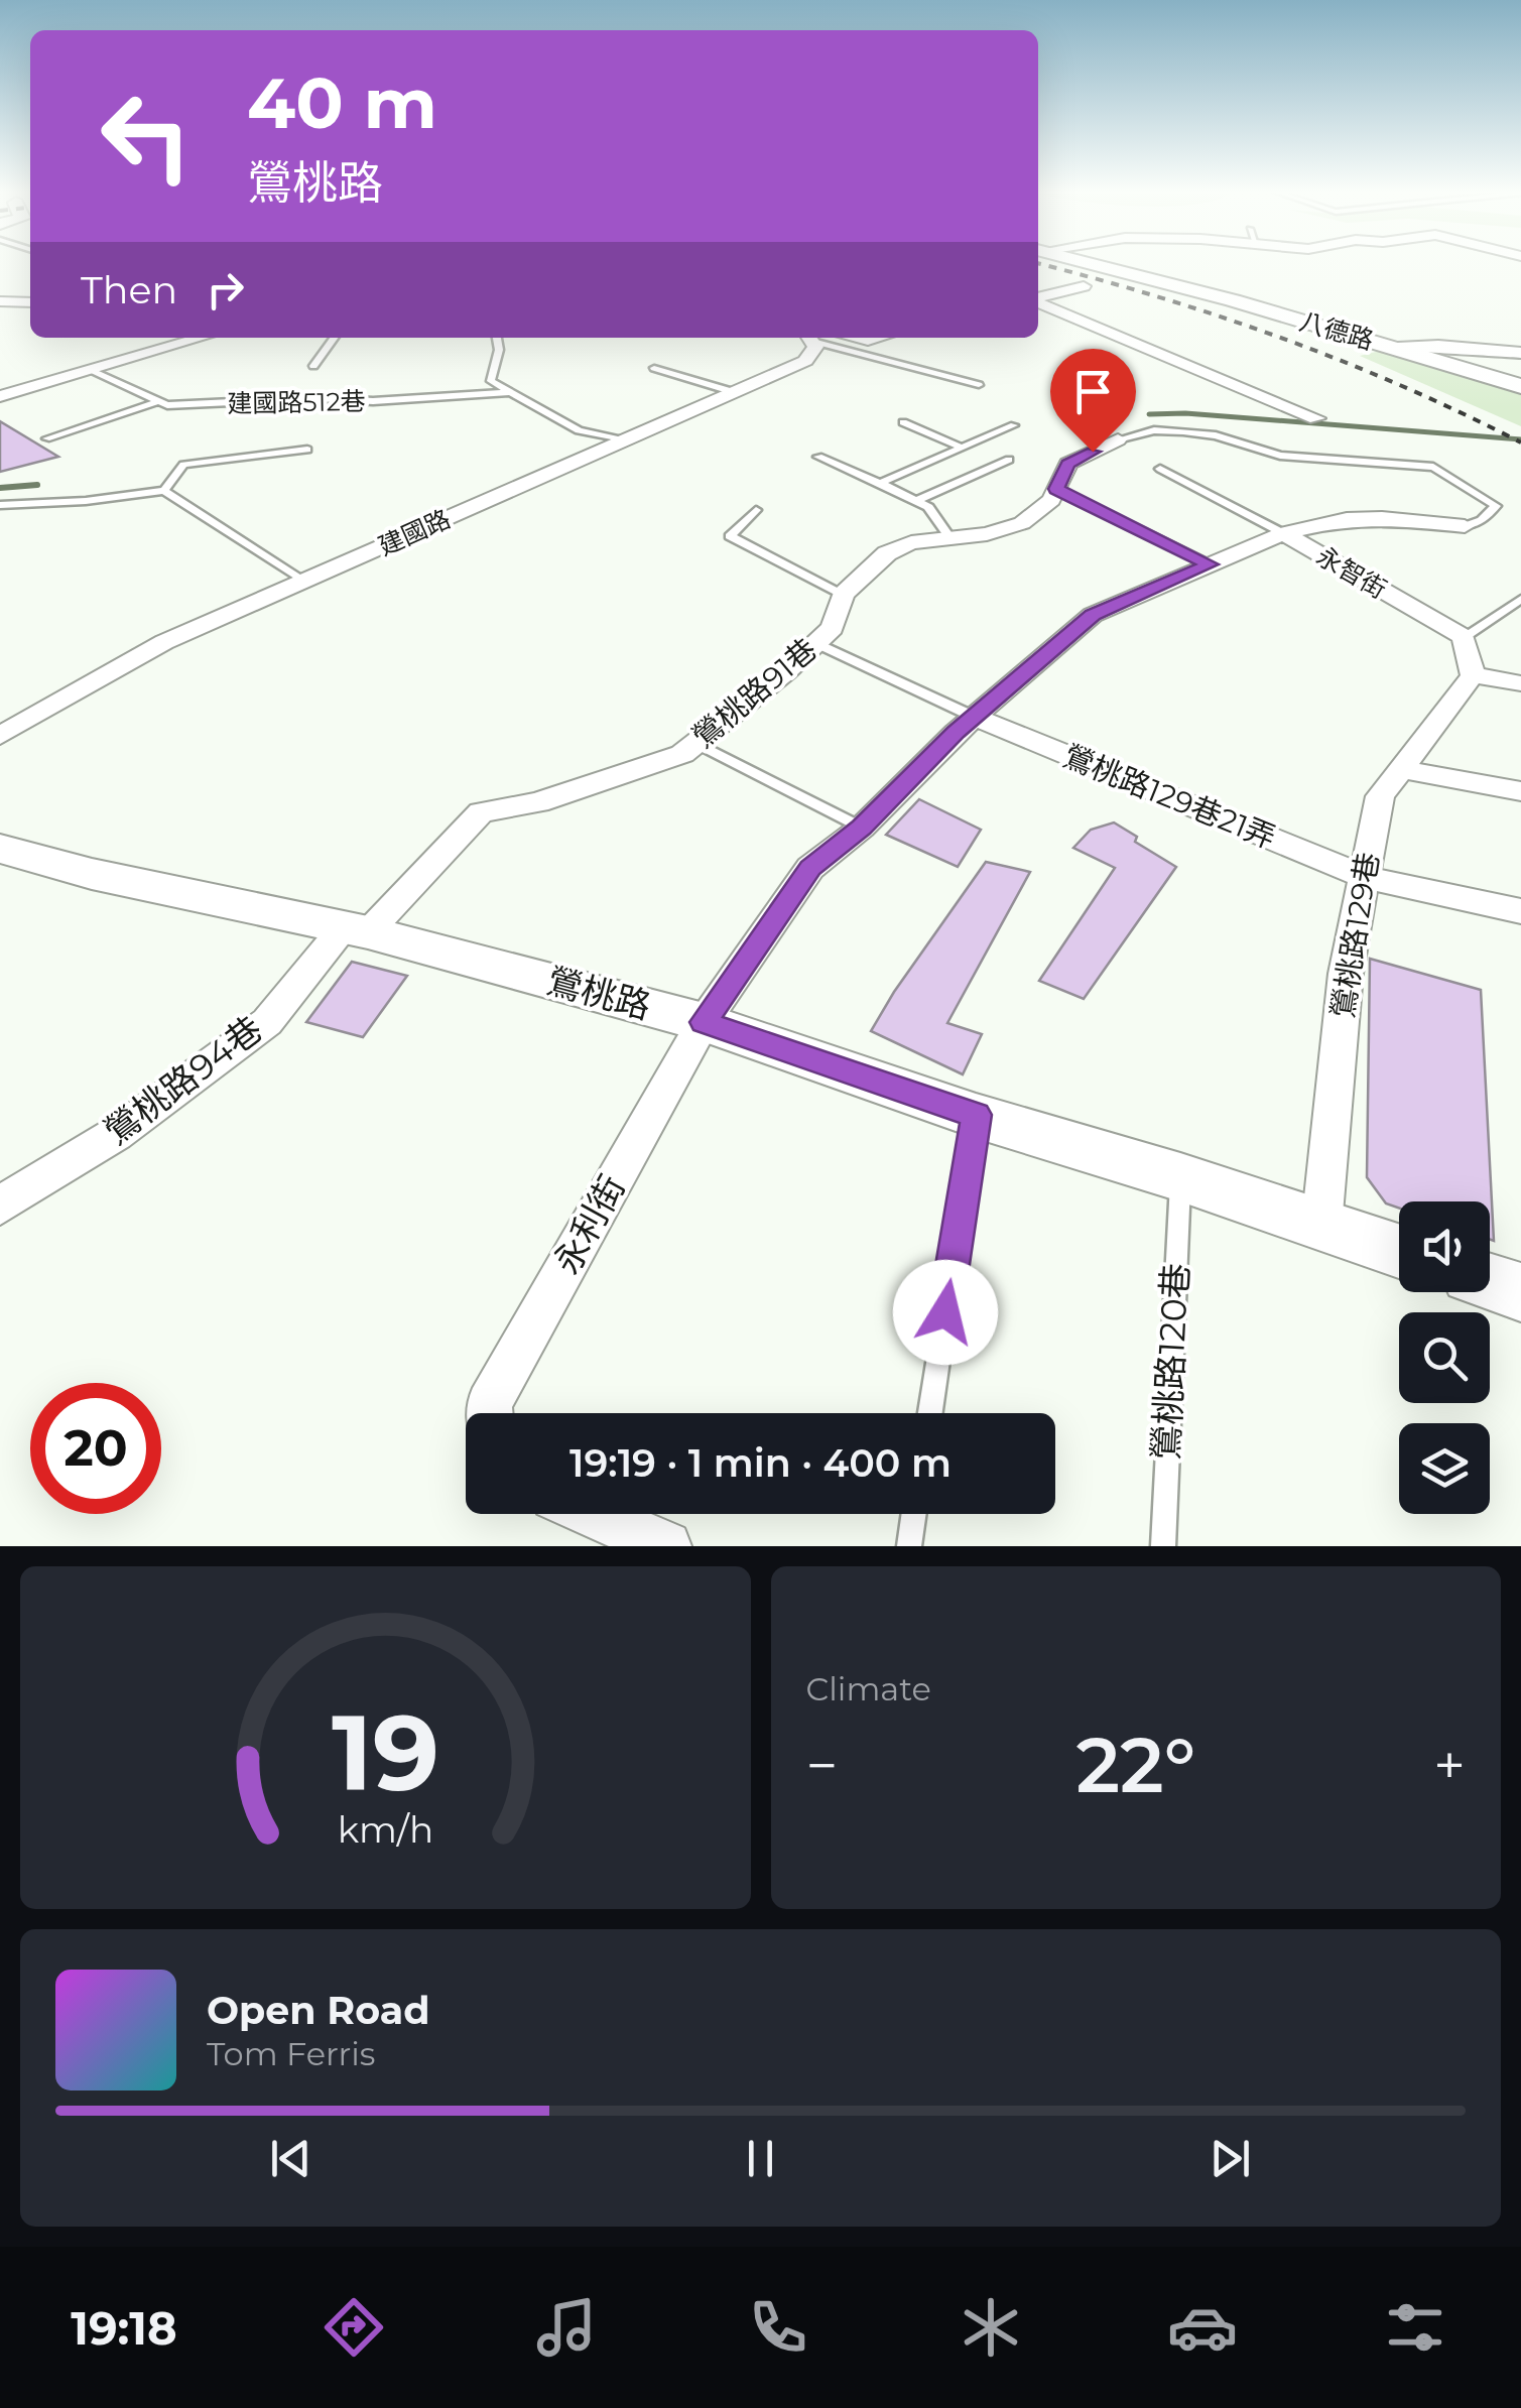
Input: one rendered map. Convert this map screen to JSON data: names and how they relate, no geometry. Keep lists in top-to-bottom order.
{
  "streets": {
    "main road": ["八德路", "鶯桃路"],
    "street": [
      "建國路",
      "永智街",
      "鶯桃路91巷",
      "鶯桃路129巷21弄",
      "鶯桃路129巷",
      "鶯桃路94巷",
      "永利街"
    ],
    "lane": ["建國路512巷", "鶯桃路120巷"]
  },
  "crossings": [
    ["永智街", "永利街"],
    ["鶯桃路91巷", "鶯桃路"],
    ["鶯桃路91巷", "鶯桃路94巷"],
    ["鶯桃路129巷21弄", "鶯桃路129巷"],
    ["鶯桃路129巷21弄", "永利街"],
    ["鶯桃路129巷", "鶯桃路"],
    ["鶯桃路", "鶯桃路94巷"],
    ["鶯桃路", "永利街"],
    ["鶯桃路", "鶯桃路120巷"]
  ],
  "page": {
    "turn": ["40 m", "鶯桃路"],
    "then": "Then",
    "limit": "20",
    "trip": "19:19 · 1 min · 400 m",
    "tile": "Climate",
    "heat": ["−", "22°", "+"],
    "song": ["Open Road", "Tom Ferris"],
    "tabs": "19:18",
    "gauge": ["19", "km/h"]
  }
}
